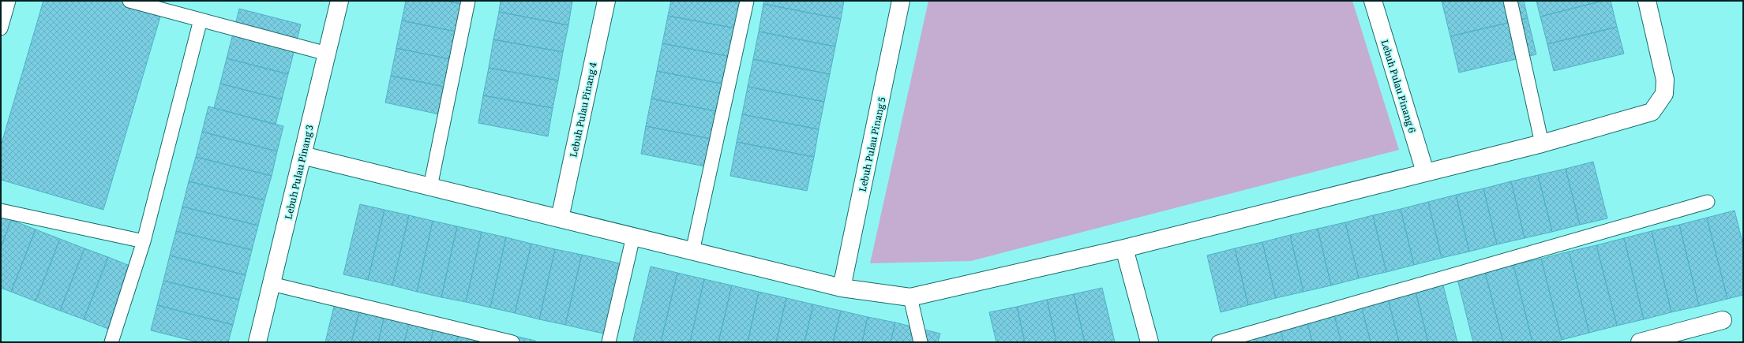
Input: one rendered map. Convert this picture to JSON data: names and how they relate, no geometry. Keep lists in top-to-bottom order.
{
  "streets": {
    "street": [
      "Lebuh Pulau Pinang 6",
      "Lebuh Pulau Pinang 4",
      "Lebuh Pulau Pinang 5",
      "Lebuh Pulau Pinang 3"
    ]
  }
}
